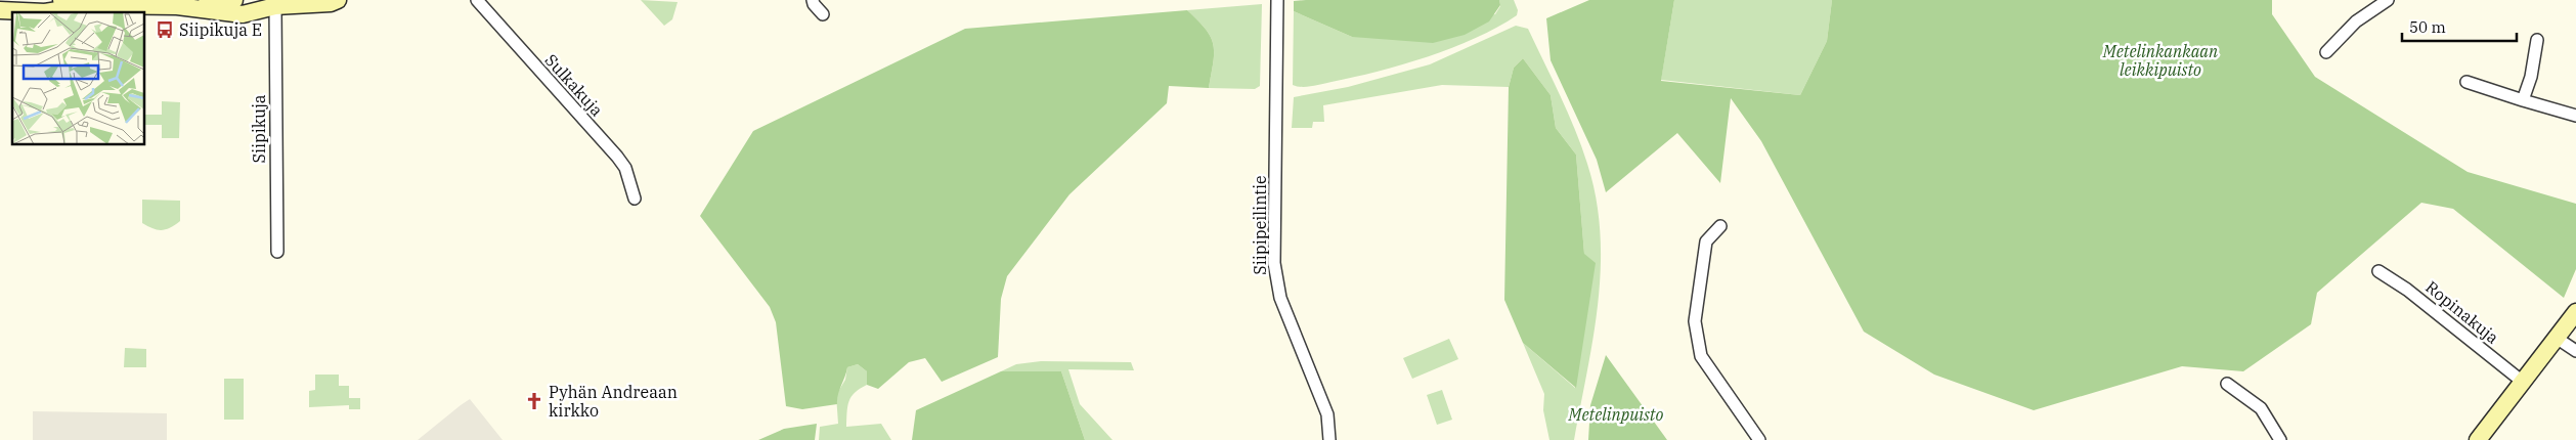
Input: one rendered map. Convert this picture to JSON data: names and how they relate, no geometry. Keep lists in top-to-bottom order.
{
  "streets": {
    "street": [
      "Sulkakuja",
      "Siipikuja",
      "Siipipeilintie",
      "Ropinakuja"
    ]
  },
  "parks": ["Metelinkankaan leikkipuisto", "Metelinpuisto"],
  "places": {
    "bus stop": ["Siipikuja E"],
    "church": ["Pyhän Andreaan kirkko"]
  },
  "scale_bar": "50 m"
}
